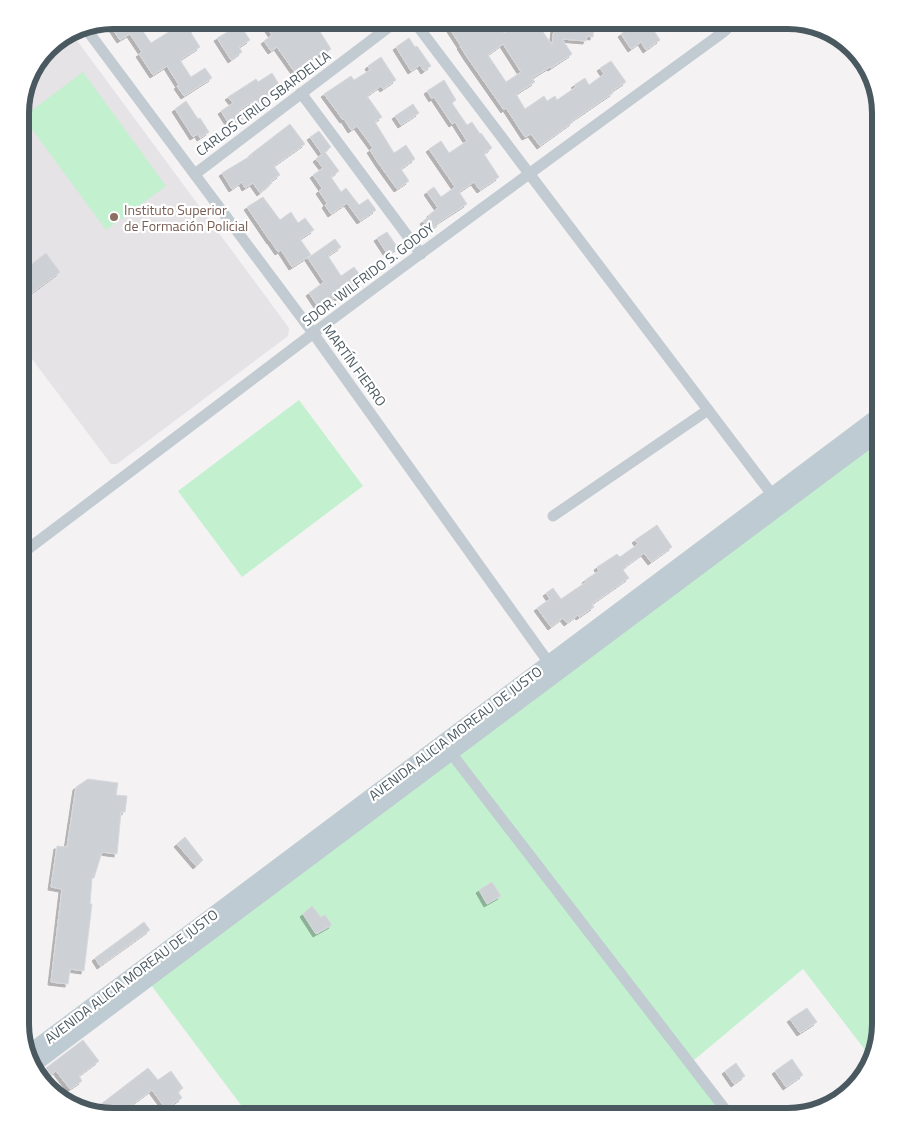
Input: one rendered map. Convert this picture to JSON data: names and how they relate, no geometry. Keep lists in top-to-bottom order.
{
  "streets": {
    "main road": ["AVENIDA ALICIA MOREAU DE JUSTO"],
    "street": ["CARLOS CIRILO SBARDELLA", "SDOR. WILFRIDO S. GODOY", "MARTÍN FIERRO"]
  },
  "crossings": [
    ["CARLOS CIRILO SBARDELLA", "MARTÍN FIERRO"],
    ["SDOR. WILFRIDO S. GODOY", "MARTÍN FIERRO"],
    ["MARTÍN FIERRO", "AVENIDA ALICIA MOREAU DE JUSTO"]
  ],
  "places": ["Instituto Superior de Formación Policial"]
}
